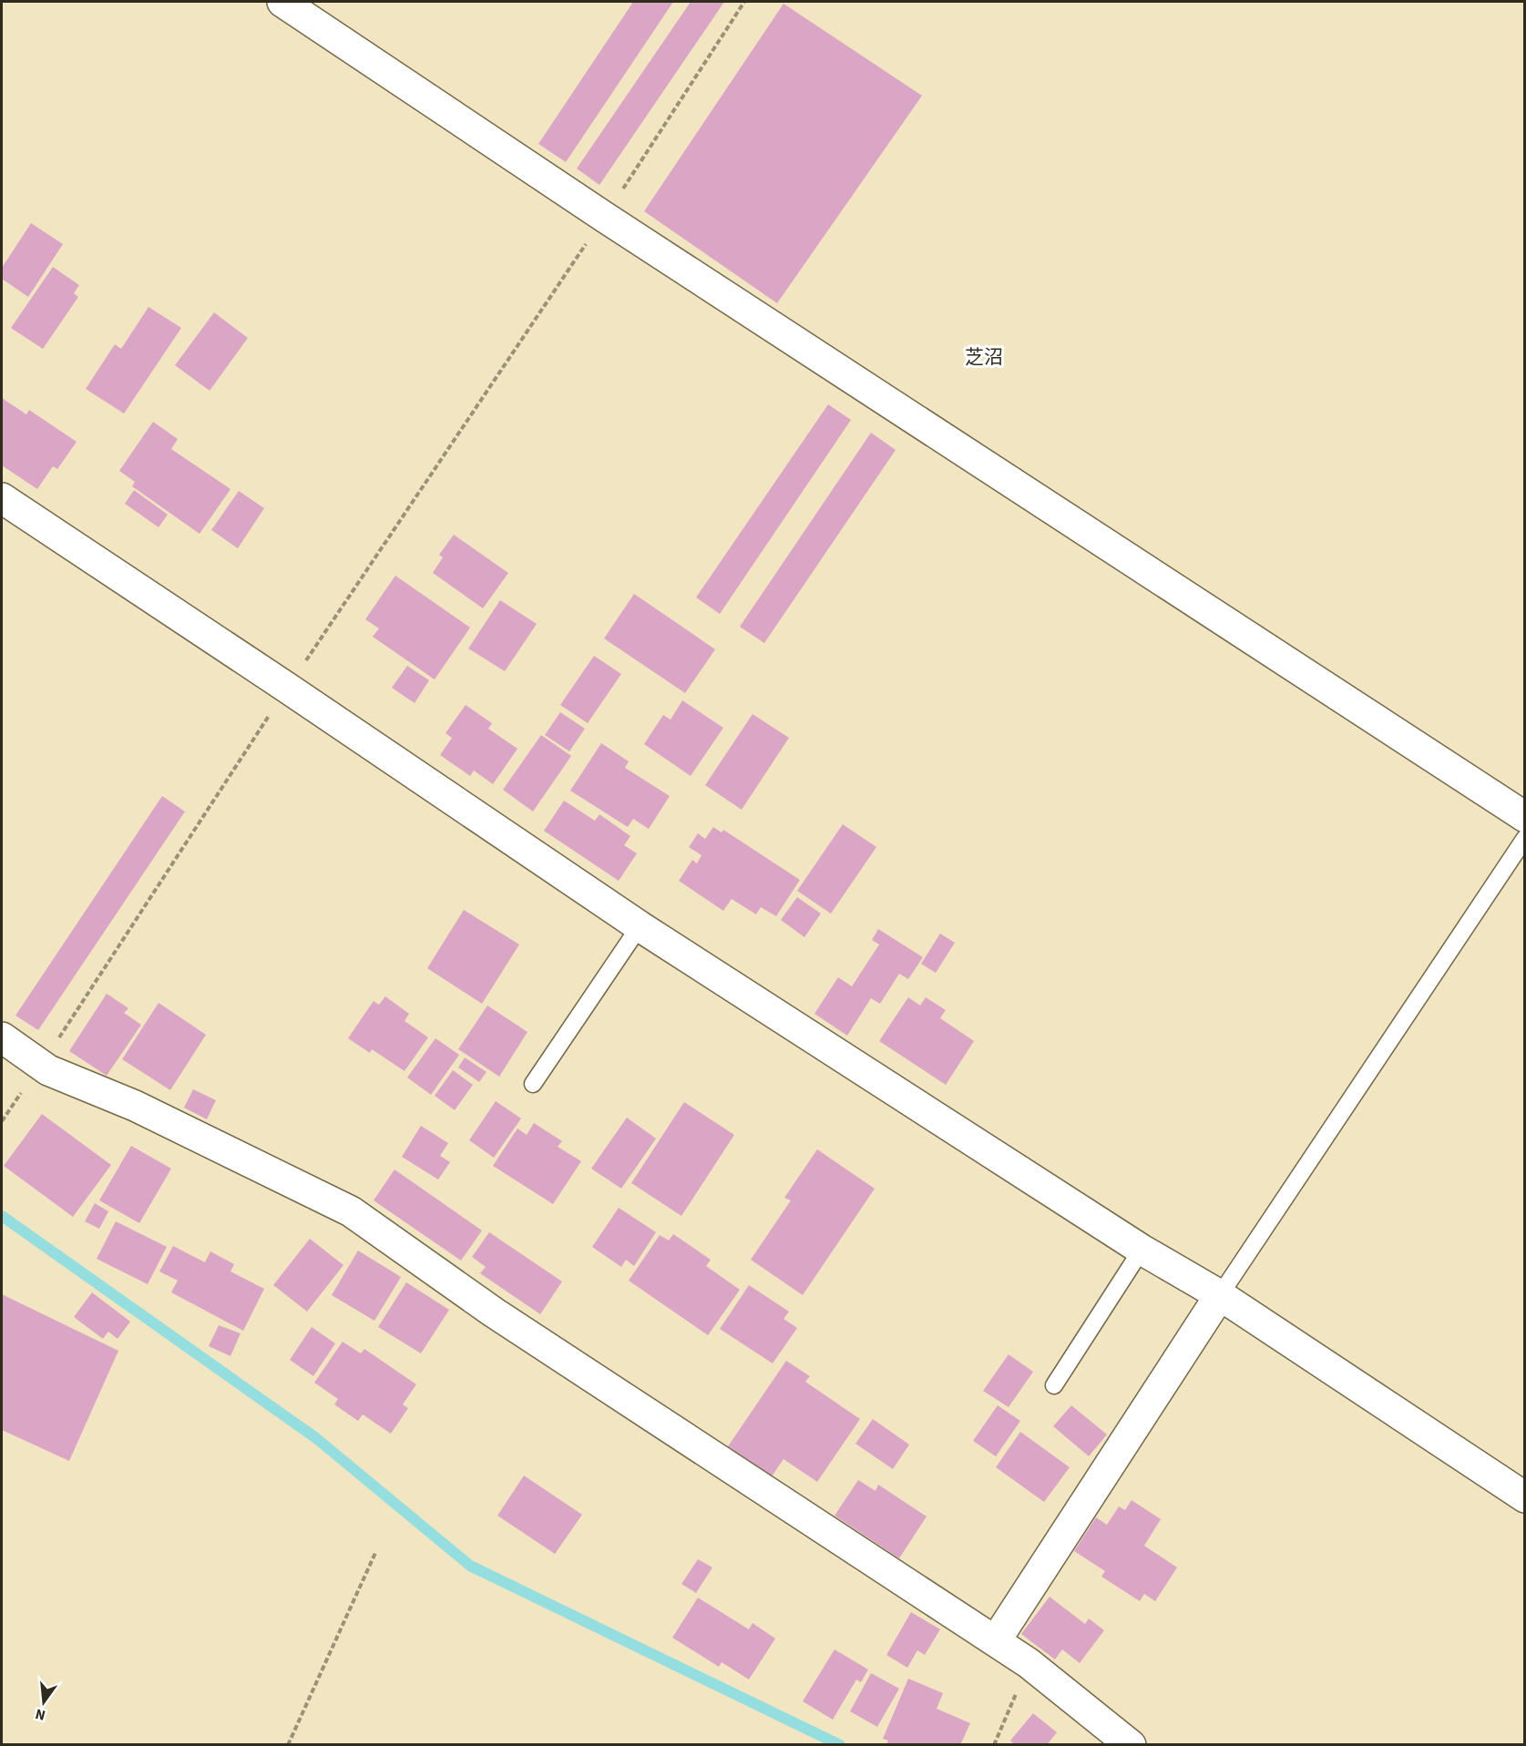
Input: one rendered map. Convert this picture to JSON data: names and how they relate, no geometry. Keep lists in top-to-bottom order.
{
  "districts": ["芝沼"],
  "north": "bottom"
}
